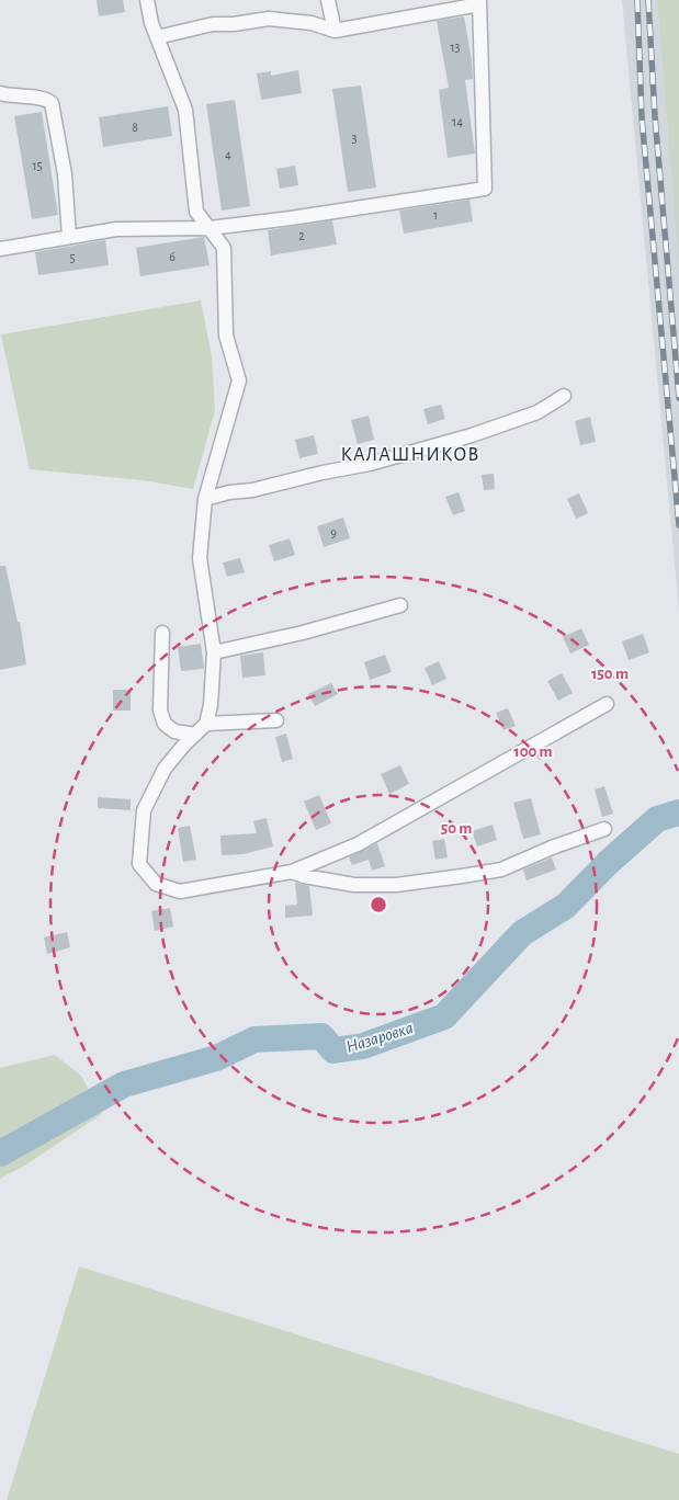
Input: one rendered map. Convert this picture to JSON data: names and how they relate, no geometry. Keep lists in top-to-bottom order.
{
  "districts": ["КАЛАШНИКОВ"],
  "water": ["Назаровка"],
  "house_numbers": [
    "13",
    "14",
    "8",
    "3",
    "4",
    "15",
    "1",
    "2",
    "6",
    "5",
    "9"
  ],
  "rings": ["150 m", "100 m", "50 m"]
}
